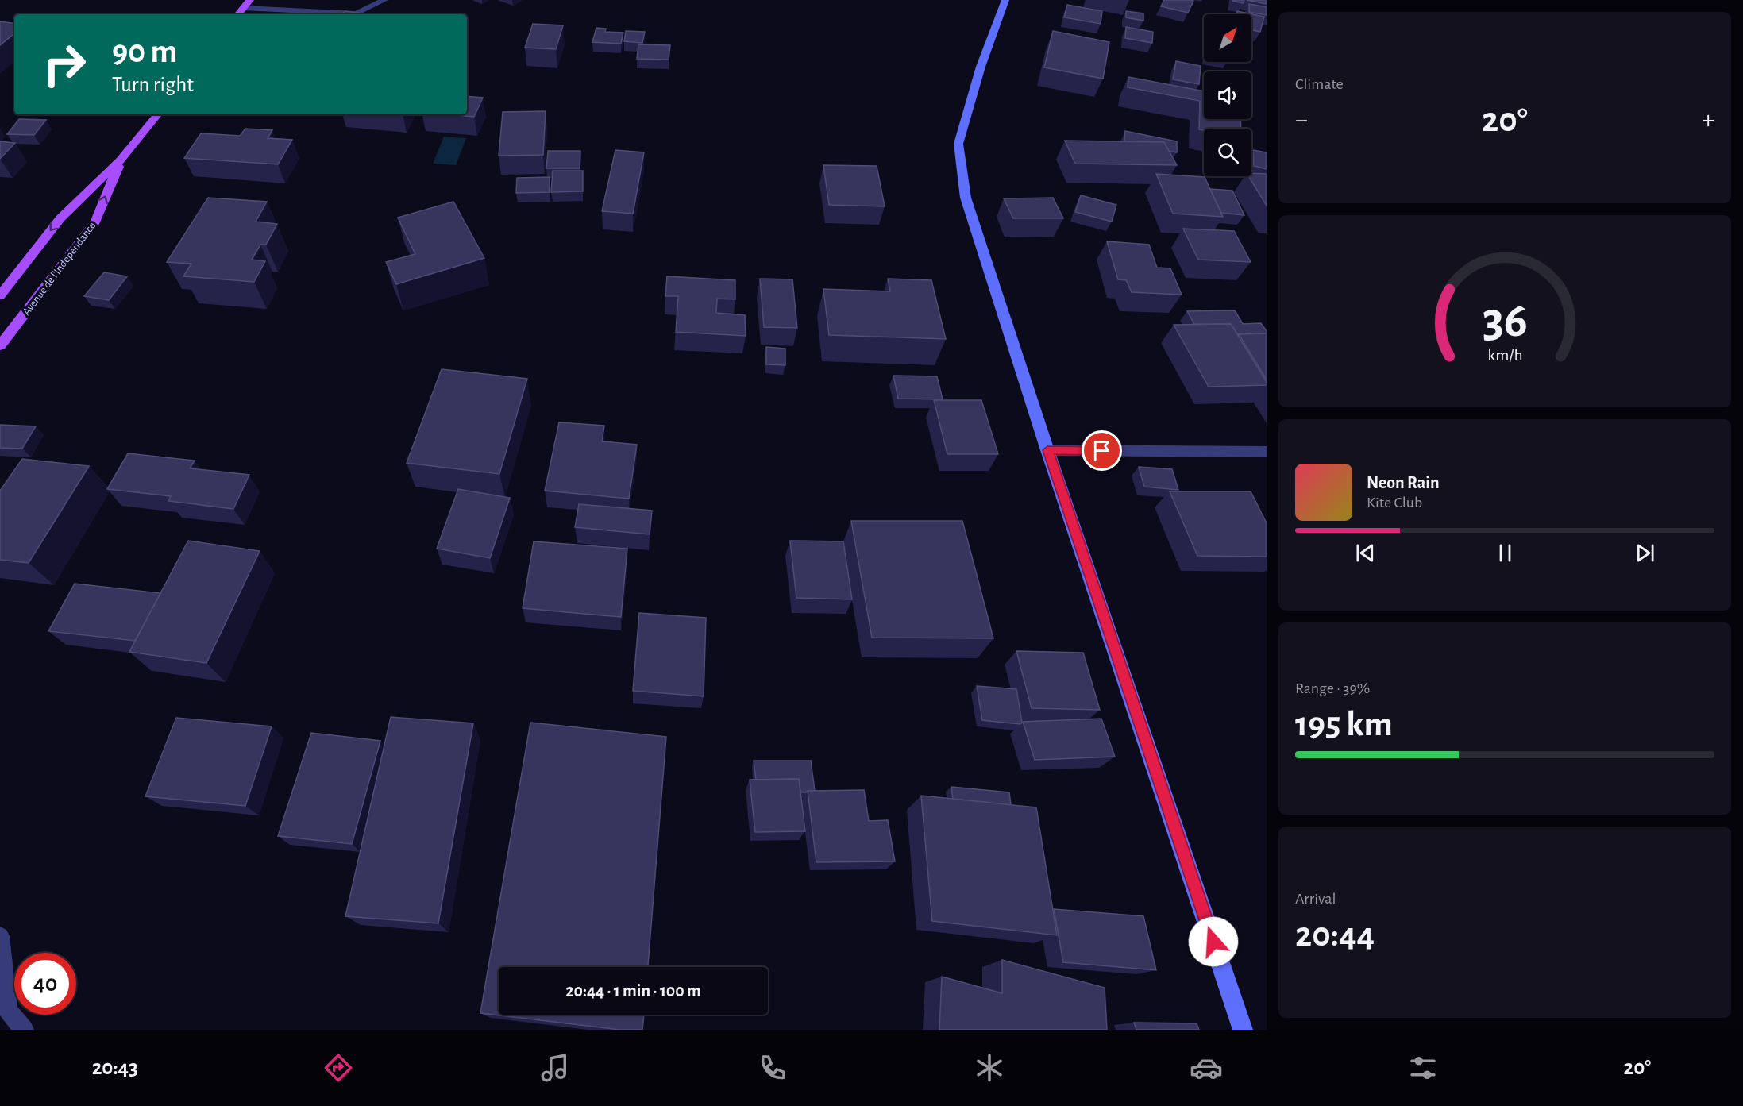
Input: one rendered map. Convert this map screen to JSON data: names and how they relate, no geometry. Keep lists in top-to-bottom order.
{
  "streets": {
    "main road": ["Avenue de l'Indépendance"]
  },
  "north": "top right",
  "page": {
    "tile": [
      "Climate",
      ["Range · 39%", "195 km"],
      ["Arrival", "20:44"]
    ],
    "turn": ["90 m", "Turn right"],
    "heat": ["−", "20°", "+"],
    "song": ["Neon Rain", "Kite Club"],
    "limit": "40",
    "trip": "20:44 · 1 min · 100 m",
    "tabs": ["20:43", "20°"],
    "gauge": ["36", "km/h"]
  }
}
